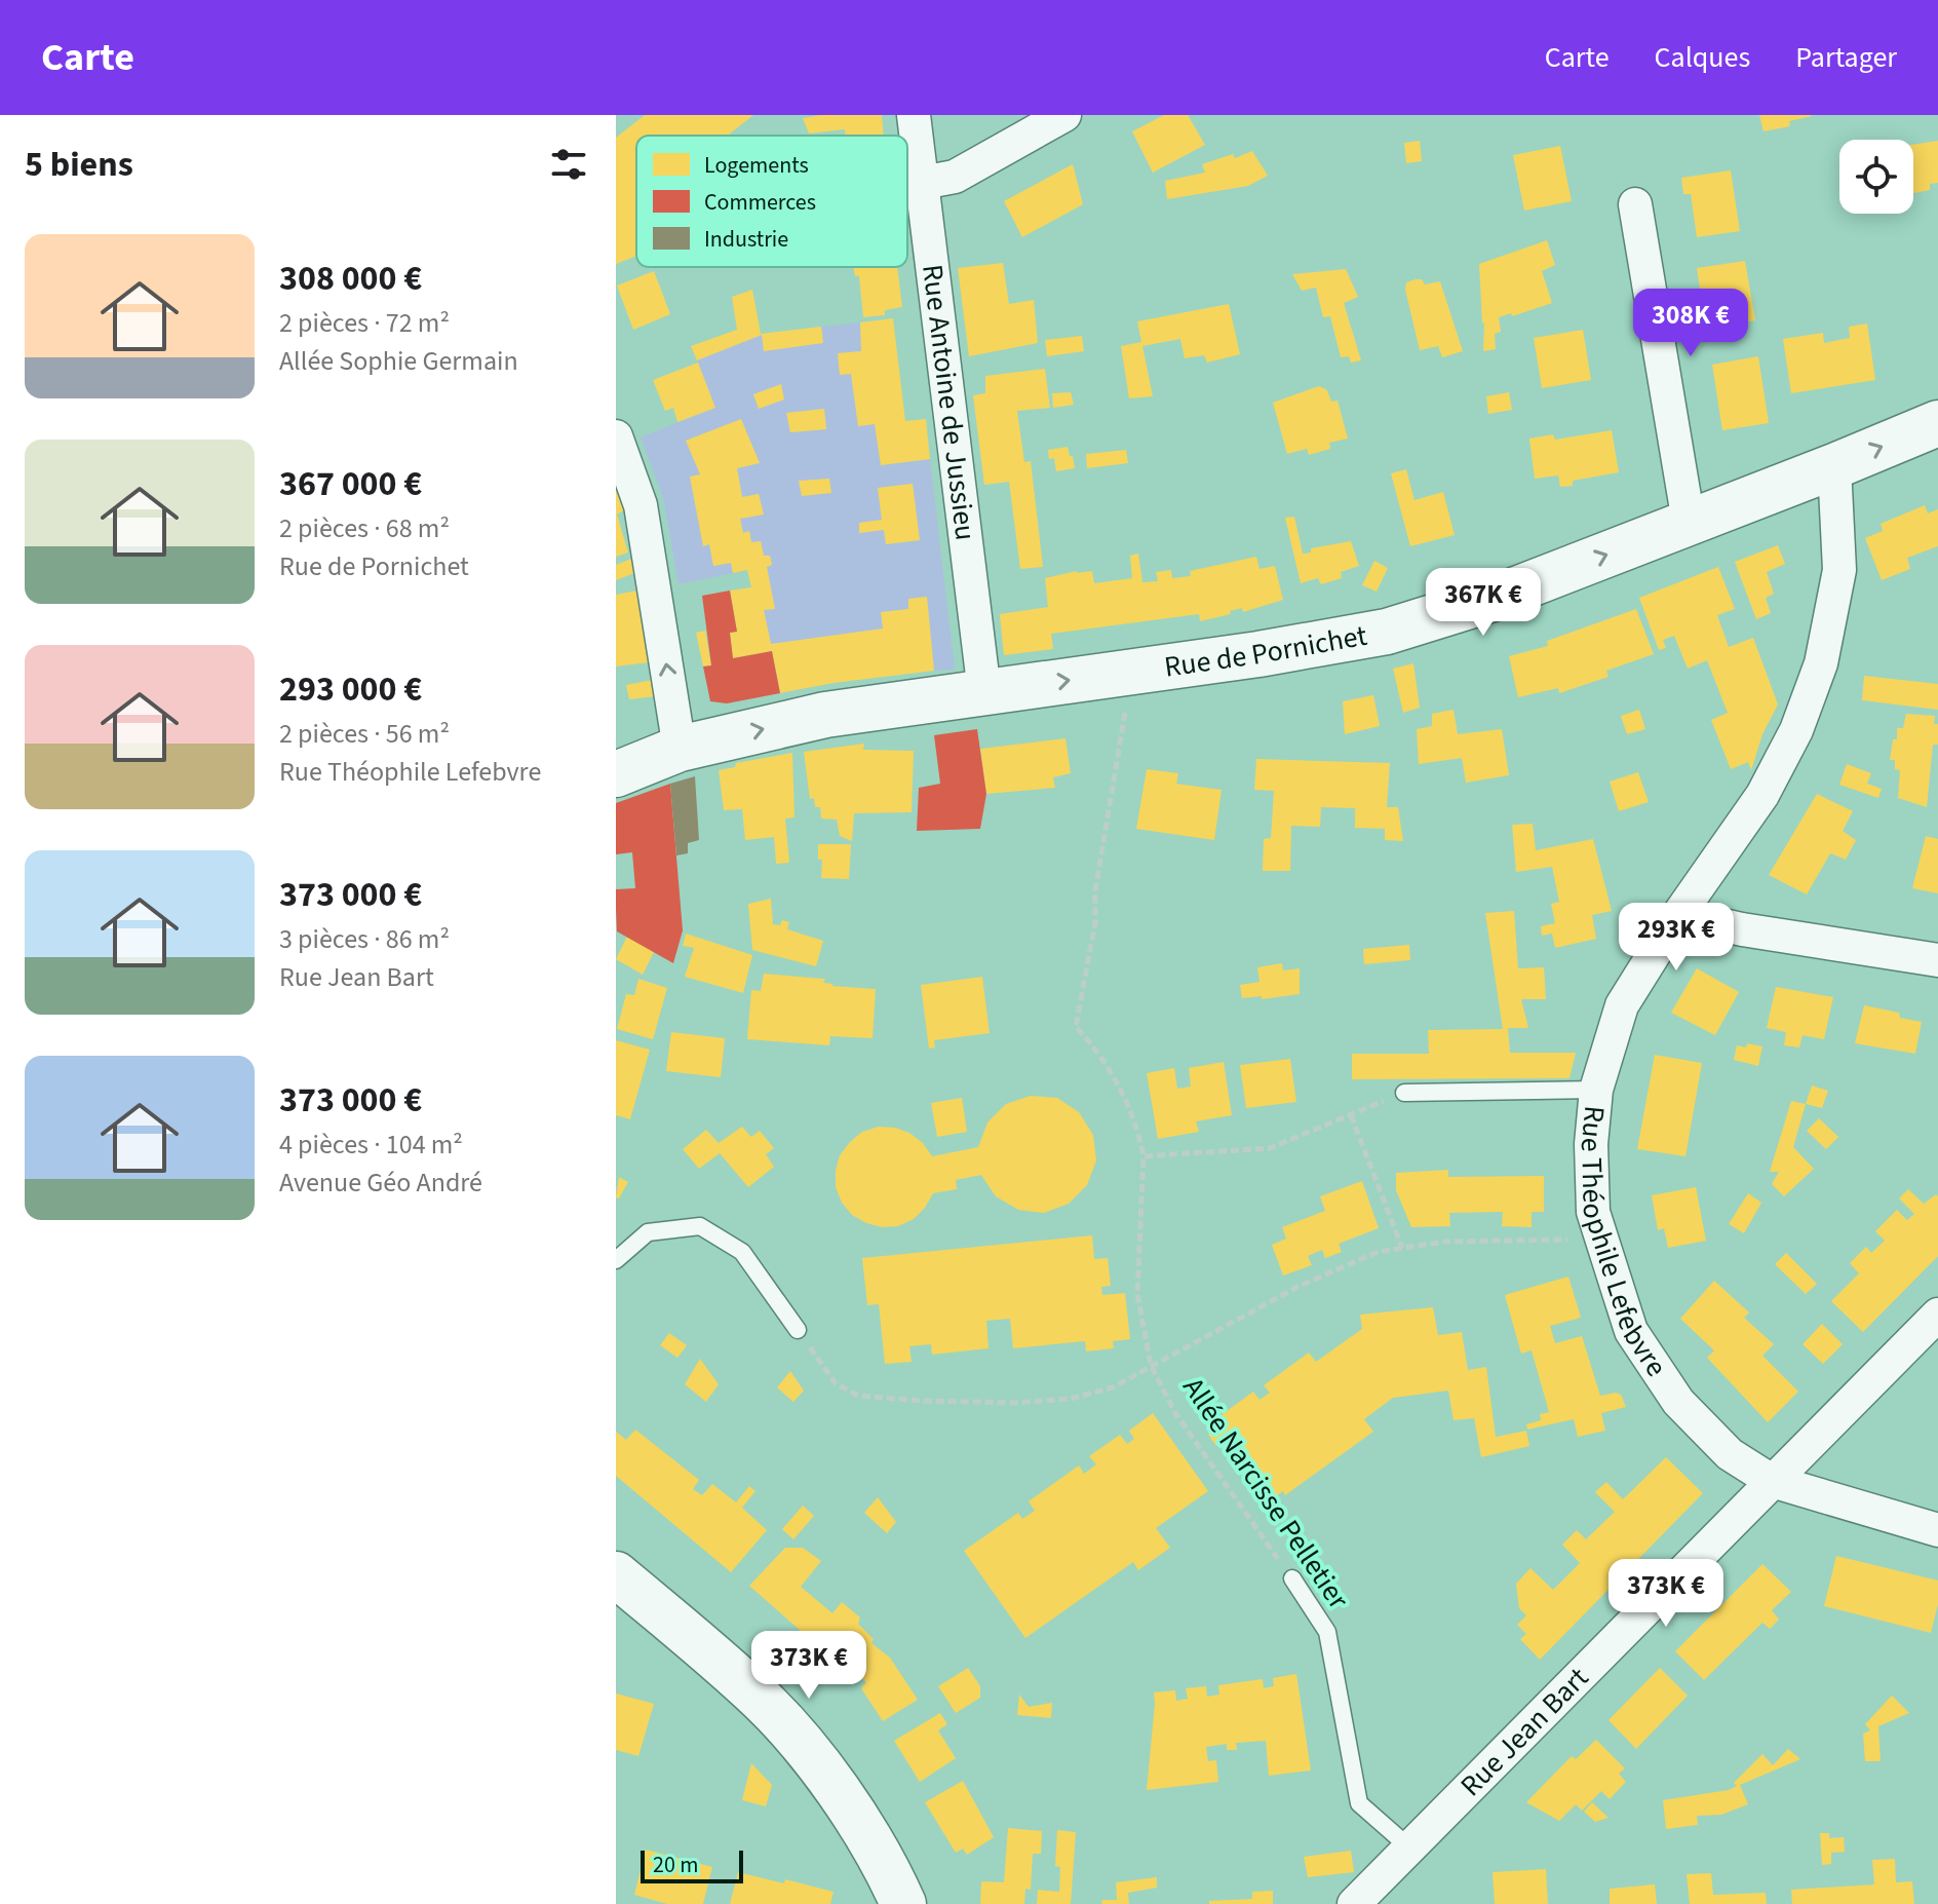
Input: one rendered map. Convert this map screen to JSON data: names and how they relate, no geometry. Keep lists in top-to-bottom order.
{
  "streets": {
    "main road": ["Rue de Pornichet"],
    "street": ["Rue Antoine de Jussieu", "Rue Théophile Lefebvre", "Rue Jean Bart"],
    "lane": ["Allée Narcisse Pelletier"]
  },
  "crossings": [
    ["Rue Antoine de Jussieu", "Rue de Pornichet"],
    ["Rue de Pornichet", "Rue Théophile Lefebvre"],
    ["Rue Théophile Lefebvre", "Rue Jean Bart"],
    ["Allée Narcisse Pelletier", "Rue Jean Bart"]
  ],
  "one_way": ["Rue de Pornichet"],
  "legend": ["Logements", "Commerces", "Industrie"],
  "scale_bar": "20 m",
  "page": {
    "header": "Carte",
    "nav": ["Carte", "Calques", "Partager"],
    "heading": "5 biens",
    "list": [
      {
        "name": "308 000 €",
        "note": "2 pièces · 72 m² · Allée Sophie Germain"
      },
      {
        "name": "367 000 €",
        "note": "2 pièces · 68 m² · Rue de Pornichet"
      },
      {
        "name": "293 000 €",
        "note": "2 pièces · 56 m² · Rue Théophile Lefebvre"
      },
      {
        "name": "373 000 €",
        "note": "3 pièces · 86 m² · Rue Jean Bart"
      },
      {
        "name": "373 000 €",
        "note": "4 pièces · 104 m² · Avenue Géo André"
      }
    ],
    "price": [
      "308K €",
      "367K €",
      "293K €",
      "373K €",
      "373K €"
    ],
    "scale": "20 m"
  }
}
